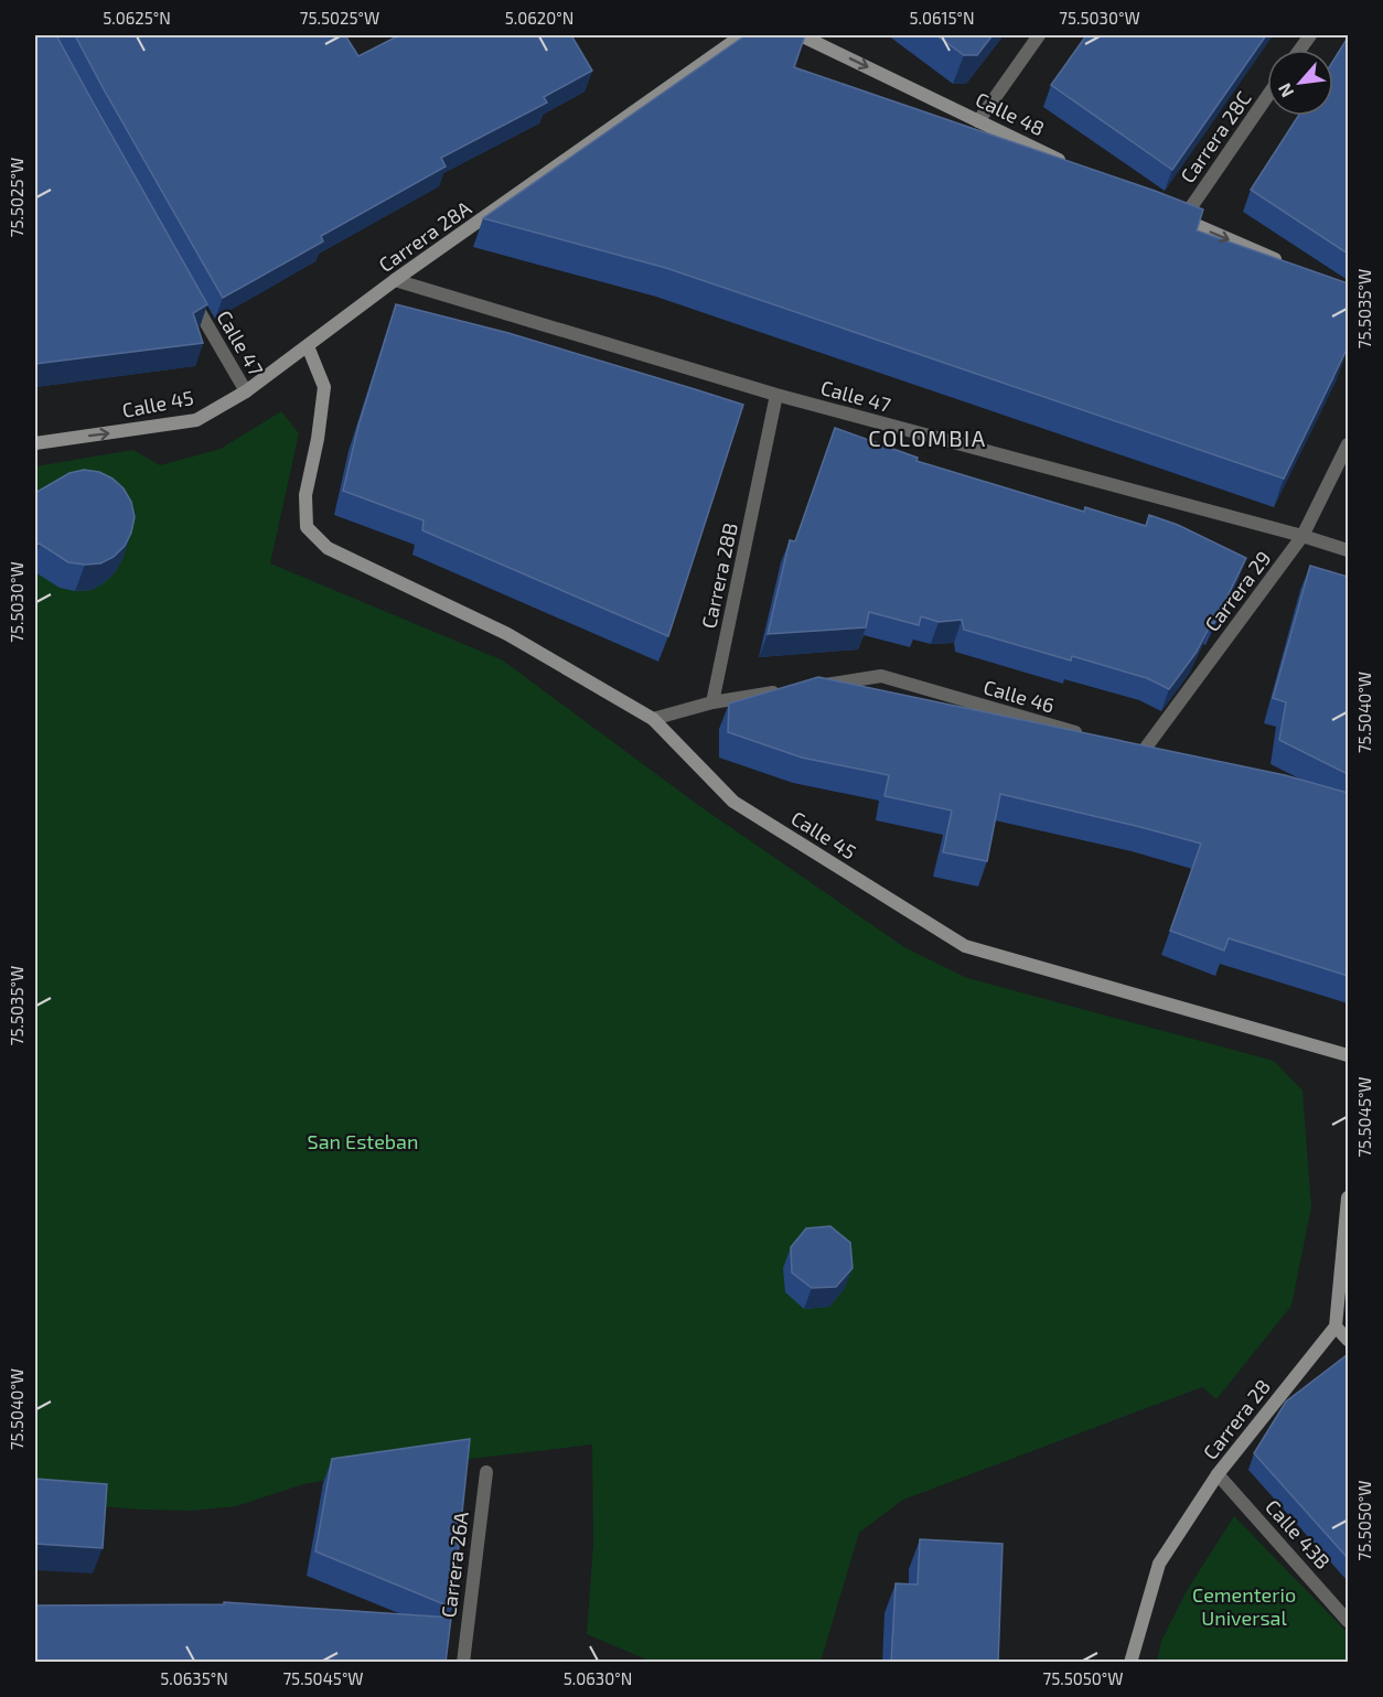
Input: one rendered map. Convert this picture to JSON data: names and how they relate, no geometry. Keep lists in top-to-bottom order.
{
  "streets": {
    "street": [
      "Calle 48",
      "Carrera 28C",
      "Carrera 28A",
      "Calle 47",
      "Calle 45",
      "Carrera 28B",
      "Carrera 29",
      "Calle 46",
      "Carrera 28",
      "Calle 43B",
      "Carrera 26A"
    ]
  },
  "crossings": [
    ["Carrera 28A", "Calle 47"],
    ["Carrera 28A", "Calle 45"],
    ["Calle 47", "Calle 45"],
    ["Calle 47", "Carrera 28B"],
    ["Calle 47", "Carrera 29"],
    ["Carrera 28", "Calle 43B"]
  ],
  "one_way": ["Calle 48"],
  "districts": ["COLOMBIA"],
  "parks": ["San Esteban", "Cementerio Universal"],
  "north": "bottom left",
  "coordinates": [
    "5.0625°N",
    "75.5025°W",
    "5.0620°N",
    "5.0615°N",
    "75.5030°W",
    "75.5035°W",
    "75.5040°W",
    "75.5045°W",
    "75.5050°W",
    "5.0635°N",
    "5.0630°N"
  ]
}
